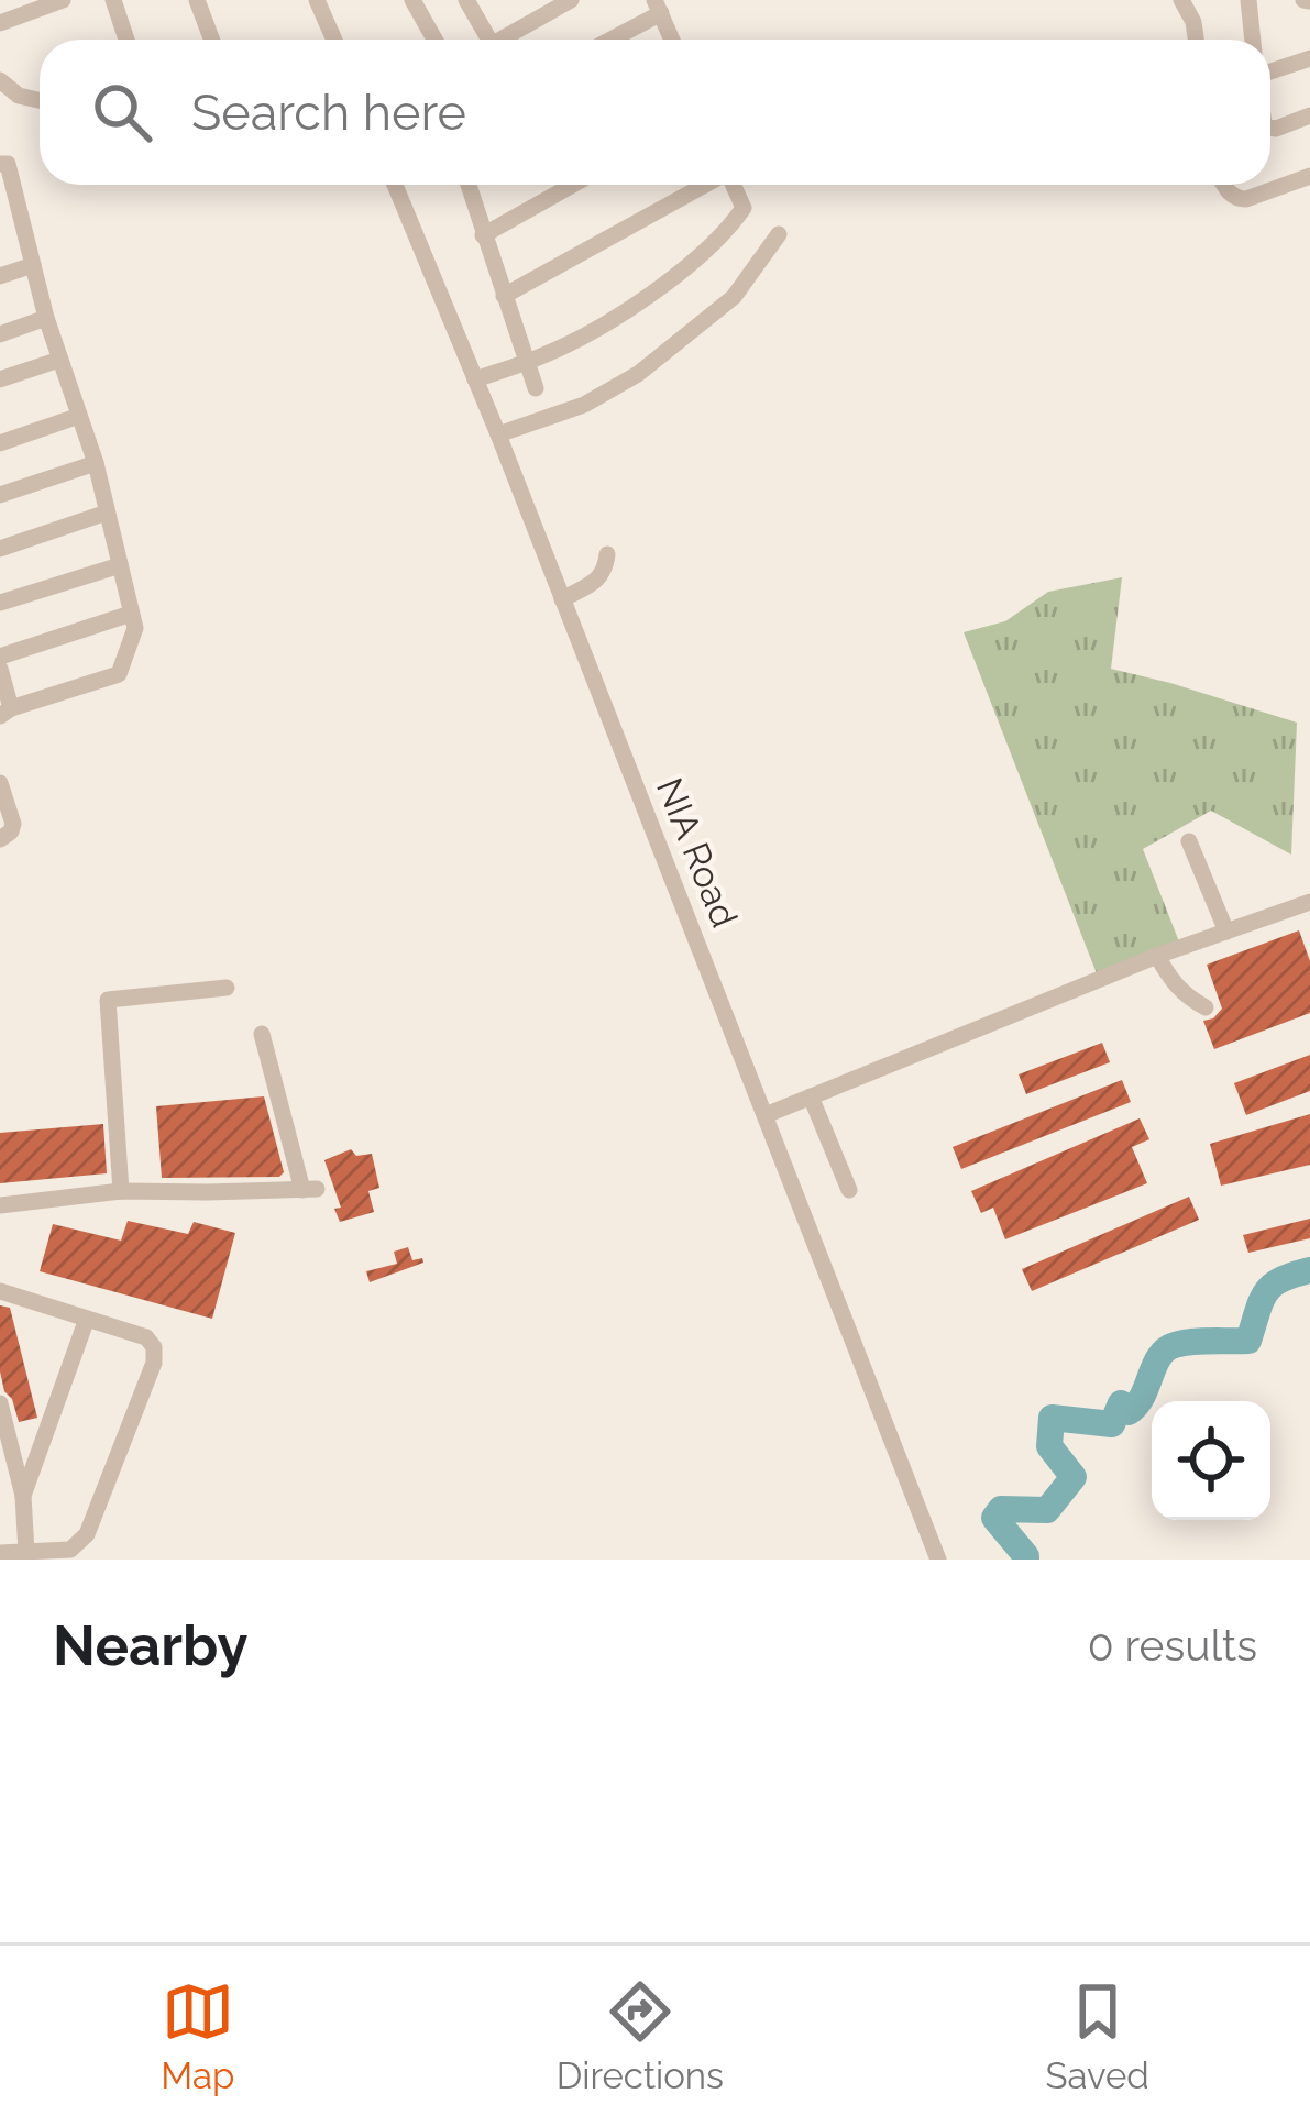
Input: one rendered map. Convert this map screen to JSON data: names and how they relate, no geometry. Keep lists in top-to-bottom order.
{
  "streets": {
    "street": ["NIA Road"]
  },
  "page": {
    "search": "Search here",
    "heading": ["Nearby", "0 results"],
    "nav": ["Map", "Directions", "Saved"]
  }
}
